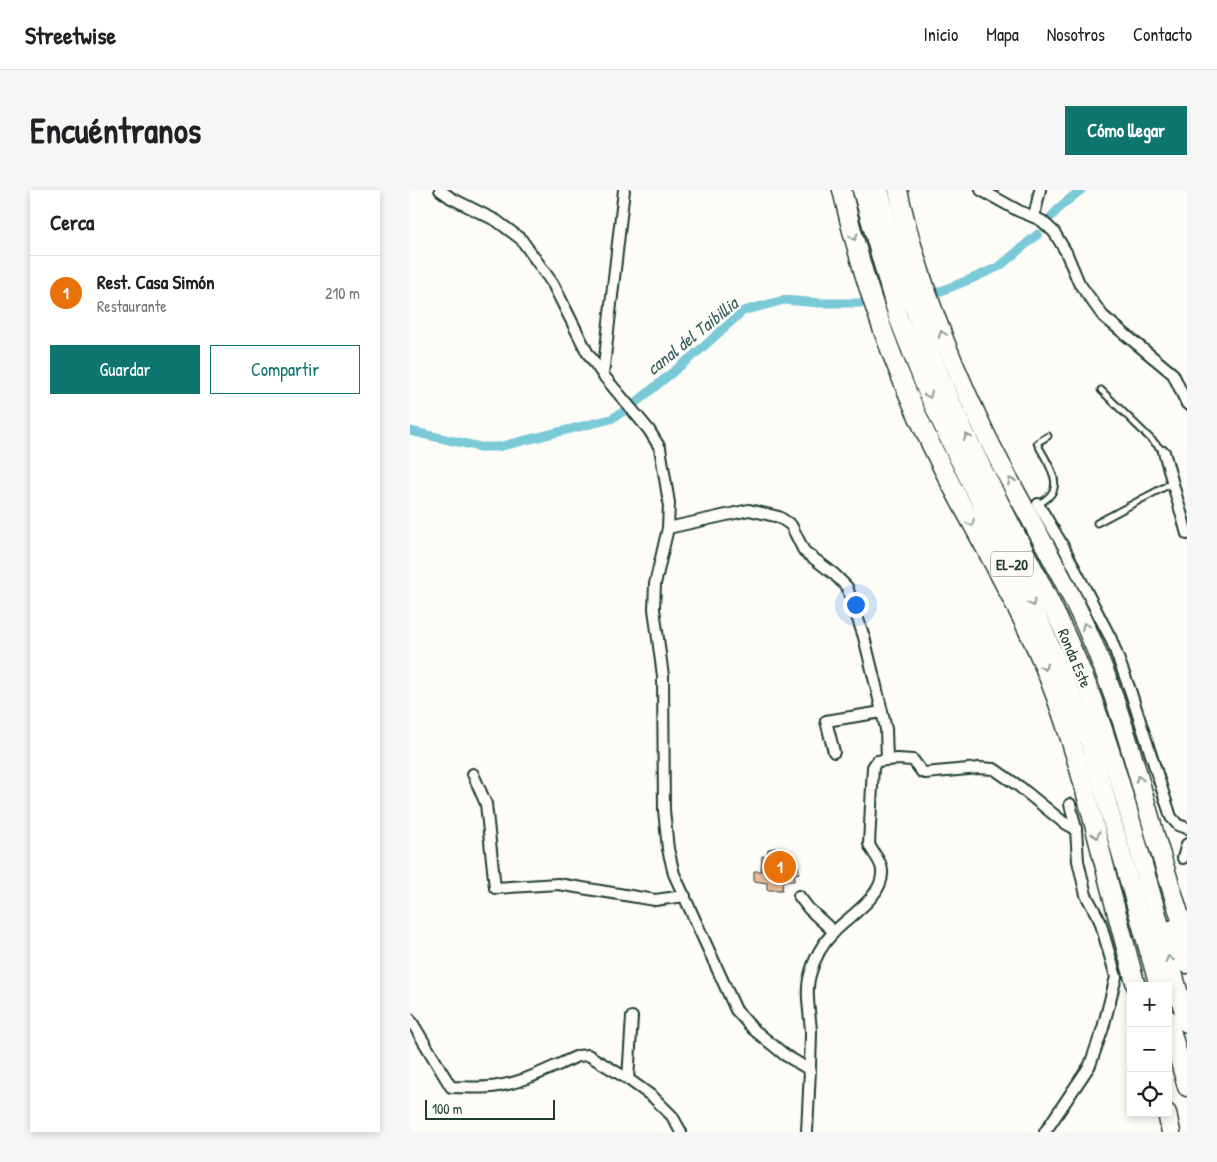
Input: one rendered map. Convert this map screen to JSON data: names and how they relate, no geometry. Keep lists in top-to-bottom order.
{
  "streets": {
    "highway": ["EL-20", "Ronda Este"]
  },
  "crossings": [
    ["EL-20", "Ronda Este"]
  ],
  "water": ["canal del Taibillia"],
  "scale_bar": "100 m",
  "page": {
    "header": "Streetwise",
    "nav": [
      "Inicio",
      "Mapa",
      "Nosotros",
      "Contacto"
    ],
    "buttons": [
      "Cómo llegar",
      ["Guardar", "Compartir"]
    ],
    "title": "Encuéntranos",
    "heading": "Cerca",
    "list": [
      {
        "mark": "1",
        "name": "Rest. Casa Simón",
        "note": "Restaurante",
        "value": "210 m"
      }
    ],
    "pins": "1",
    "map_buttons": ["+", "−"],
    "scale": "100 m"
  }
}
